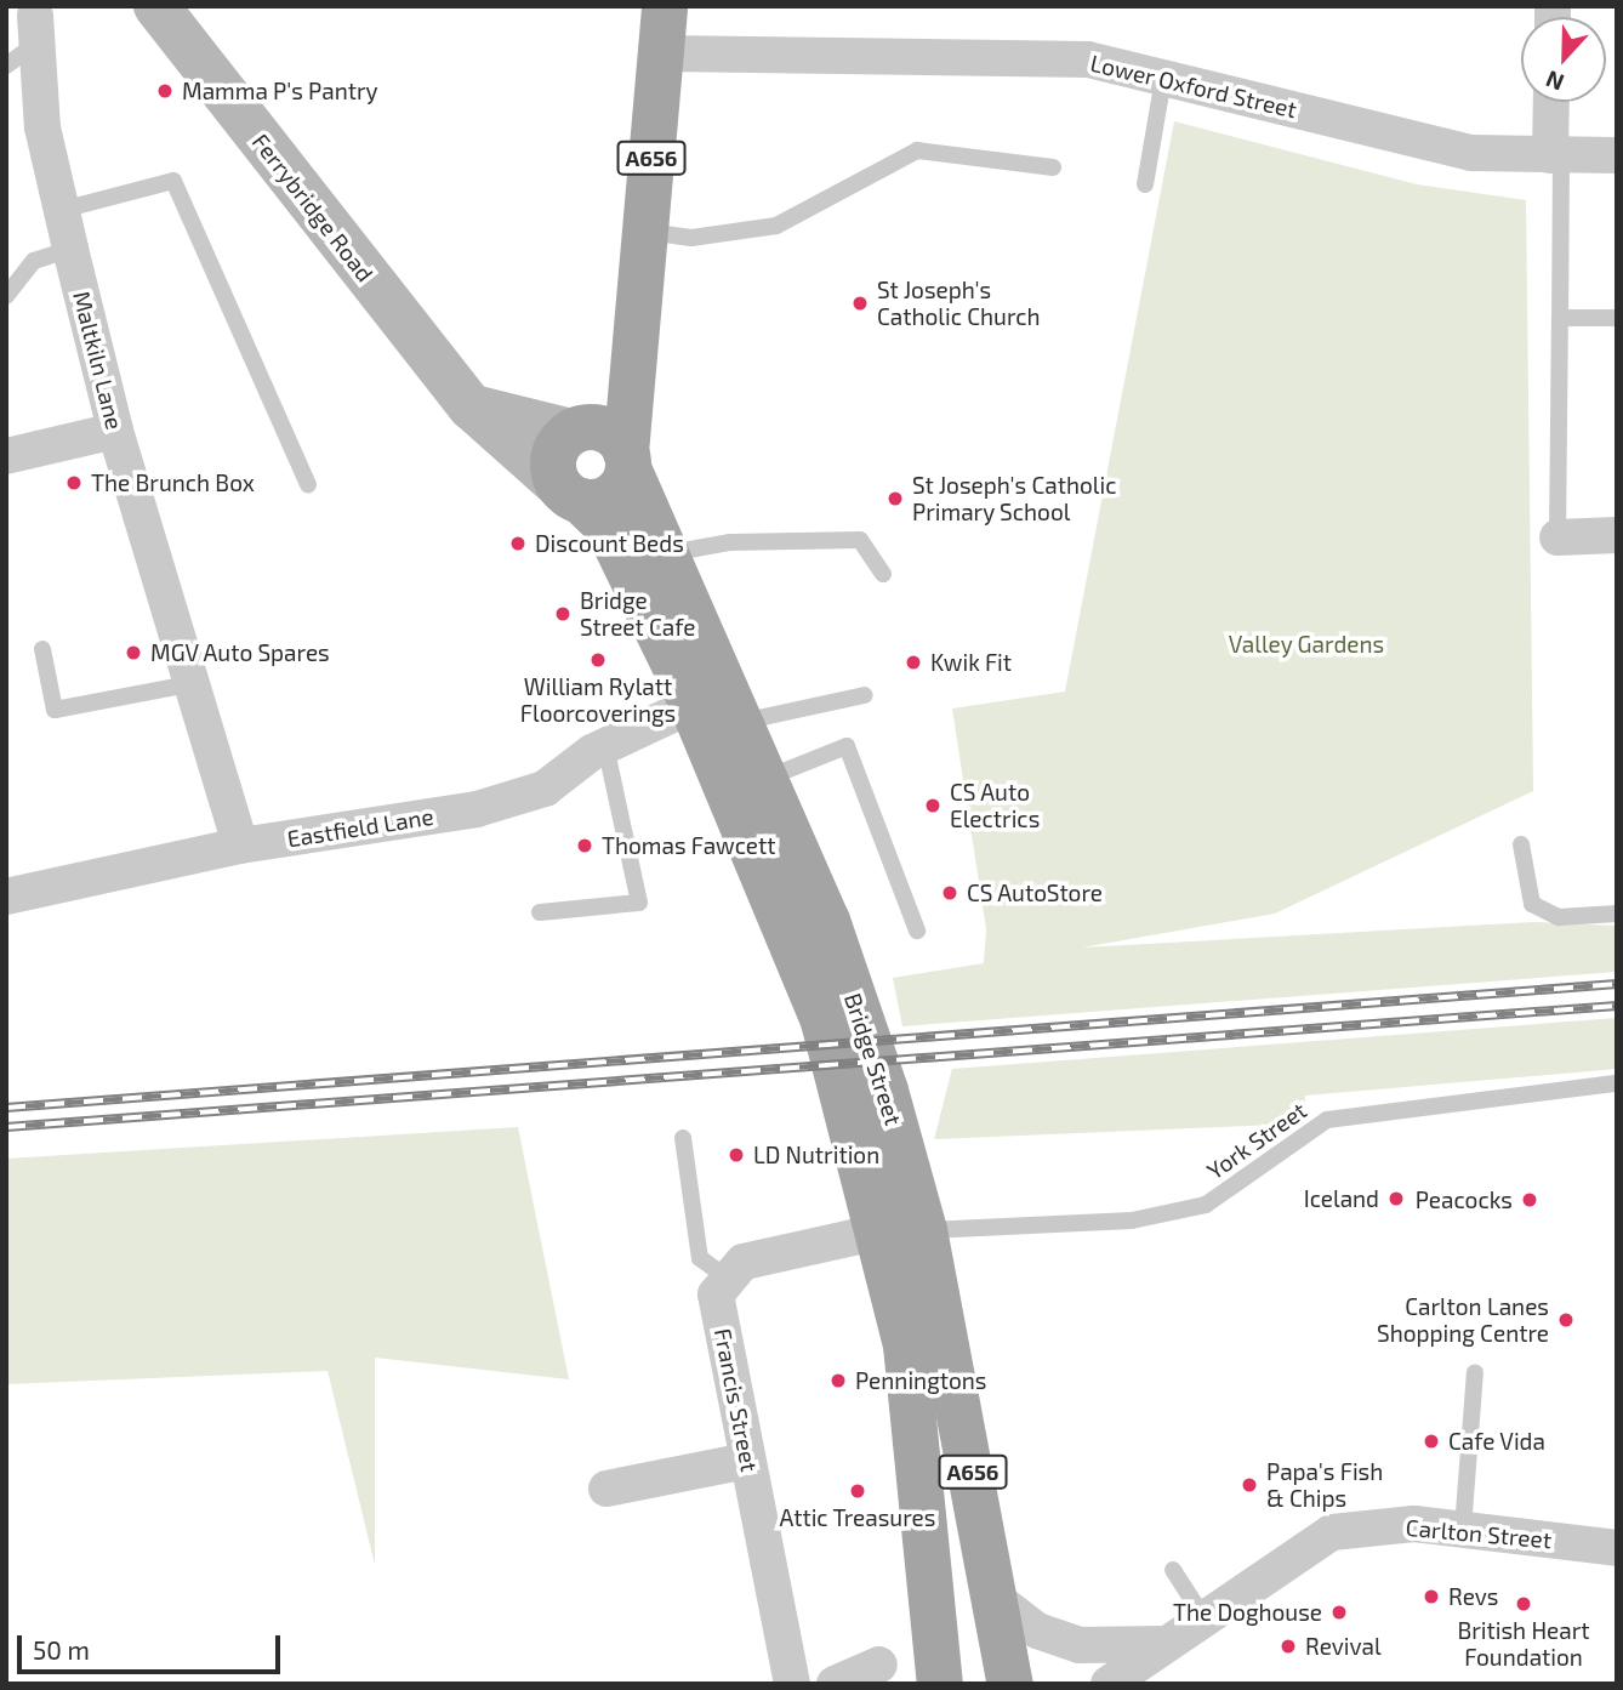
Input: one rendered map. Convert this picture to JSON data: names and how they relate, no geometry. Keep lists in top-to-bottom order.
{
  "streets": {
    "main road": ["A656", "Bridge Street"],
    "street": [
      "Lower Oxford Street",
      "Ferrybridge Road",
      "Maltkiln Lane",
      "Eastfield Lane",
      "Francis Street",
      "Carlton Street"
    ],
    "lane": ["York Street"]
  },
  "crossings": [
    ["Lower Oxford Street", "A656"],
    ["A656", "Ferrybridge Road"],
    ["A656", "Bridge Street"],
    ["Ferrybridge Road", "Bridge Street"],
    ["Maltkiln Lane", "Eastfield Lane"],
    ["Eastfield Lane", "Bridge Street"],
    ["Bridge Street", "York Street"],
    ["Bridge Street", "Carlton Street"]
  ],
  "parks": ["Valley Gardens"],
  "places": [
    "Mamma P's Pantry",
    "St Joseph's Catholic Church",
    "The Brunch Box",
    "St Joseph's Catholic Primary School",
    "Discount Beds",
    "Bridge Street Cafe",
    "MGV Auto Spares",
    "William Rylatt Floorcoverings",
    "Kwik Fit",
    "CS Auto Electrics",
    "Thomas Fawcett",
    "CS AutoStore",
    "LD Nutrition",
    "Iceland",
    "Peacocks",
    "Carlton Lanes Shopping Centre",
    "Penningtons",
    "Cafe Vida",
    "Papa's Fish & Chips",
    "Attic Treasures",
    "Revs",
    "British Heart Foundation",
    "The Doghouse",
    "Revival"
  ],
  "scale_bar": "50 m",
  "north": "bottom"
}
